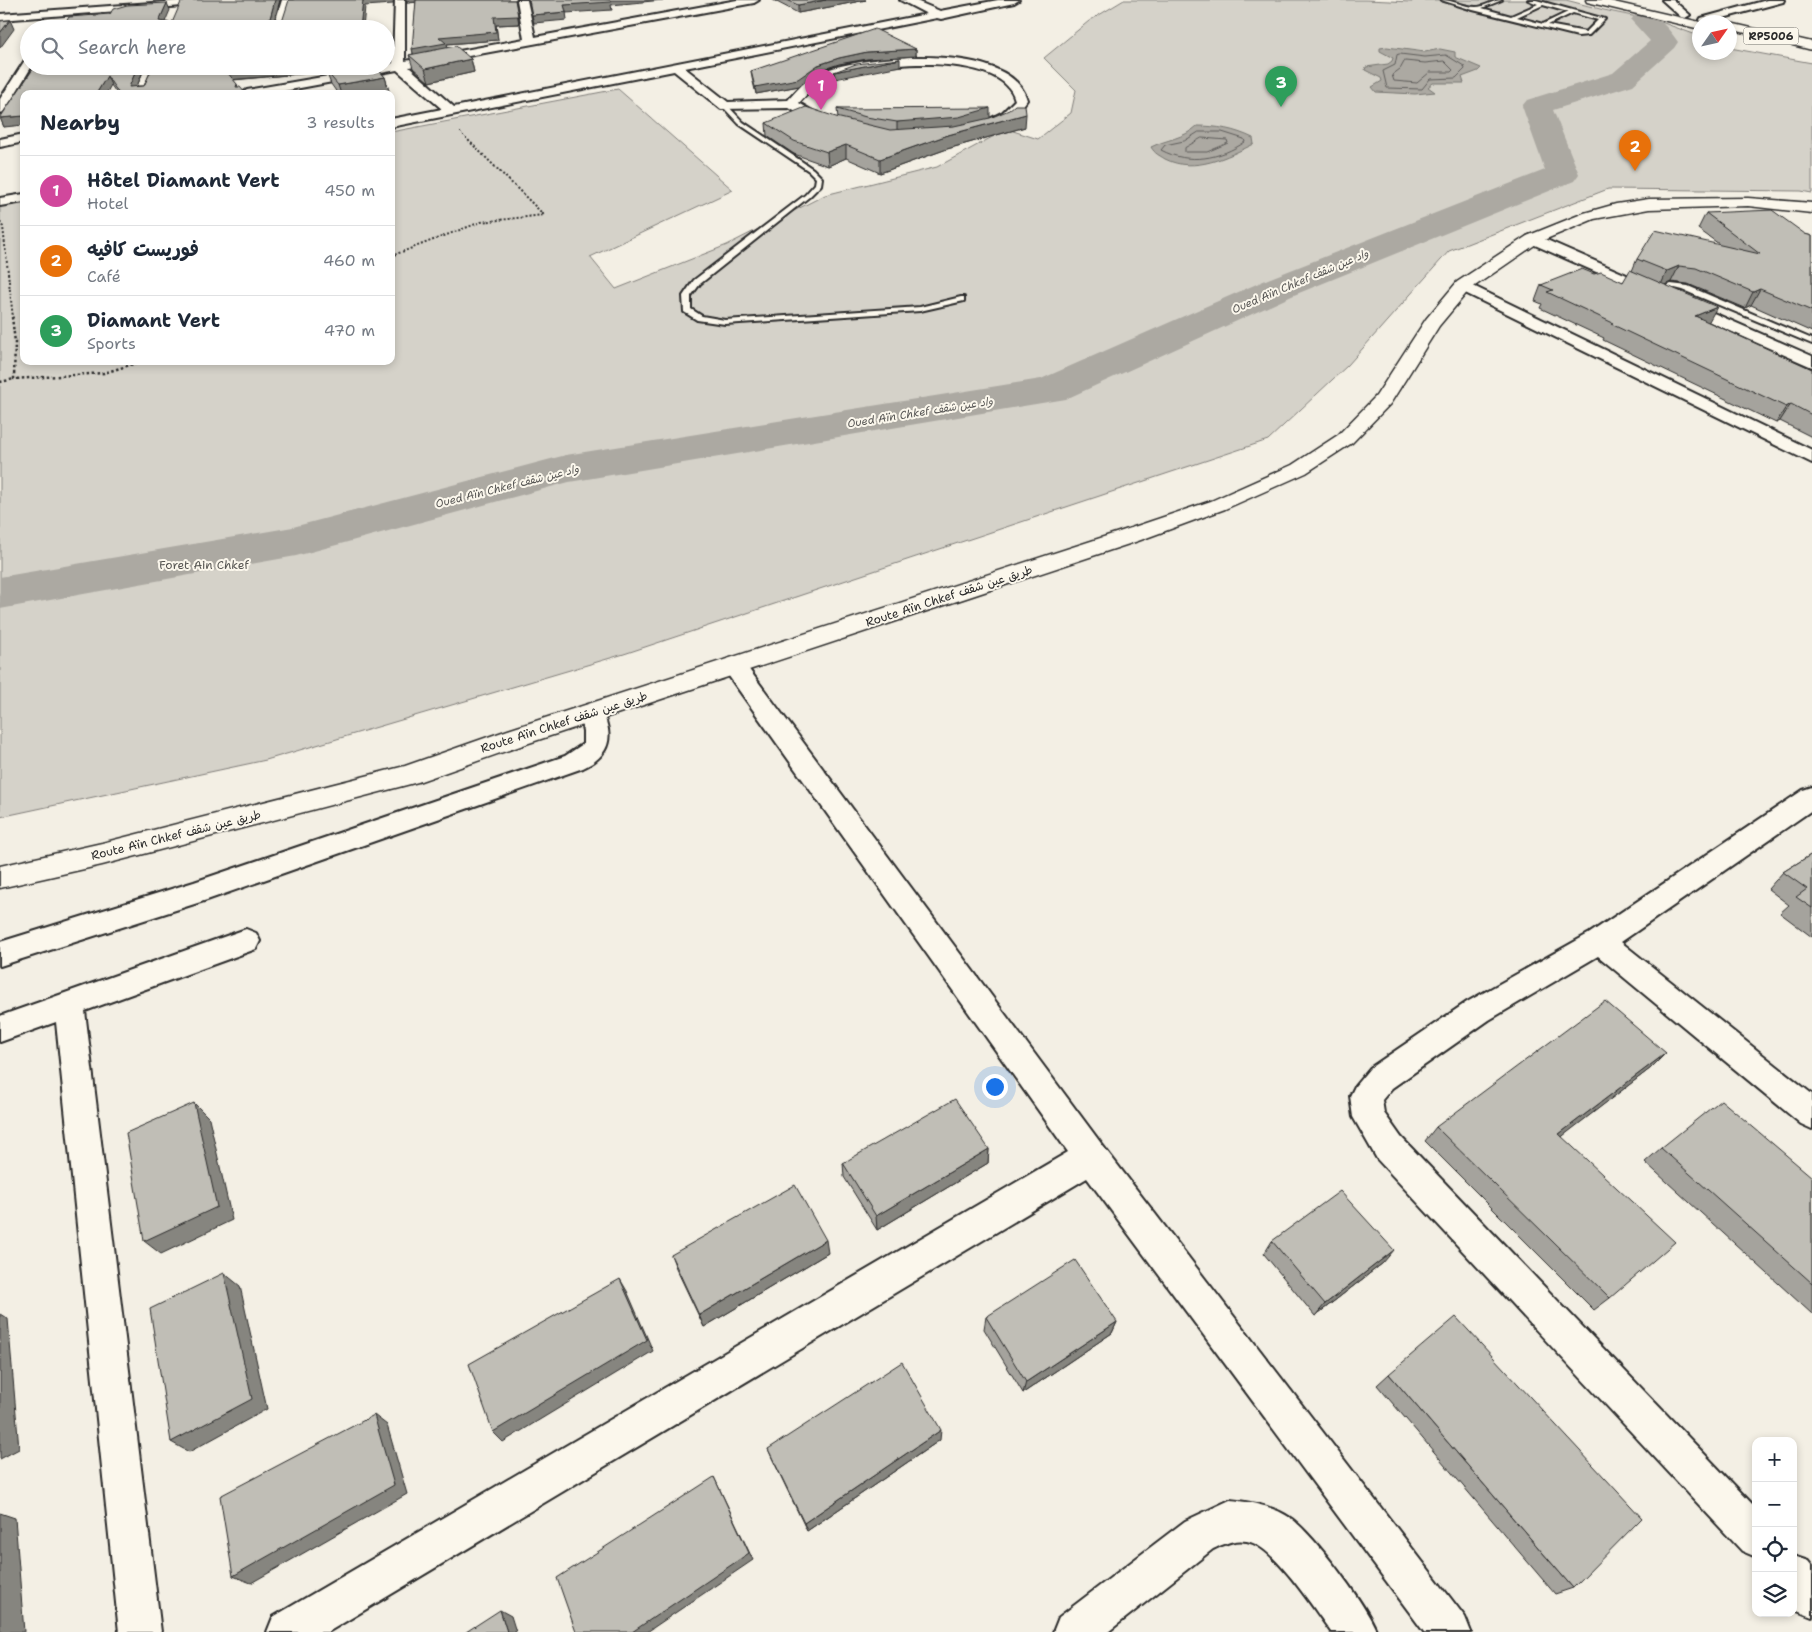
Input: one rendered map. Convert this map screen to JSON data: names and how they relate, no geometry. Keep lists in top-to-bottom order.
{
  "streets": {
    "main road": ["RP5006", "Route Aïn Chkef طريق عين شقف"]
  },
  "water": ["Oued Aïn Chkef واد عين شقف"],
  "parks": ["Foret Ain Chkef"],
  "north": "top right",
  "page": {
    "search": "Search here",
    "pins": ["3", "1", "2"],
    "heading": ["Nearby", "3 results"],
    "list": [
      {
        "mark": "1",
        "name": "Hôtel Diamant Vert",
        "note": "Hotel",
        "value": "450 m"
      },
      {
        "mark": "2",
        "name": "فوريست كافيه",
        "note": "Café",
        "value": "460 m"
      },
      {
        "mark": "3",
        "name": "Diamant Vert",
        "note": "Sports",
        "value": "470 m"
      }
    ],
    "map_buttons": ["+", "−"]
  }
}
